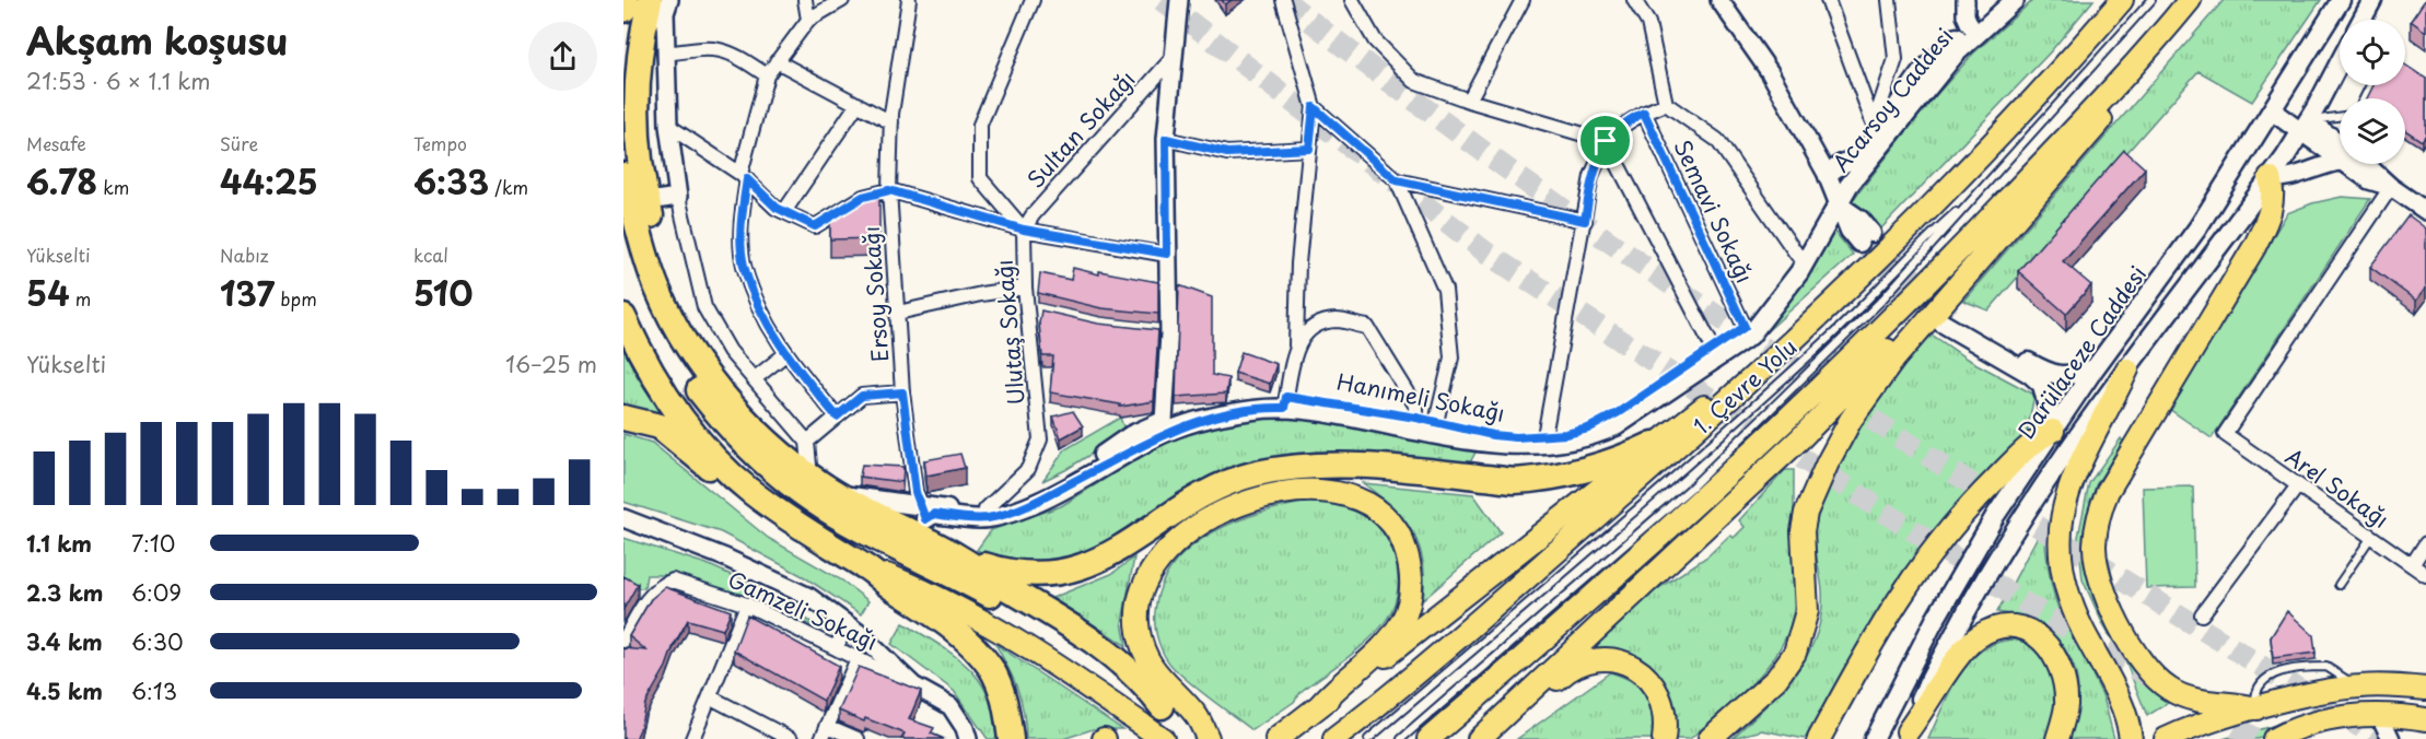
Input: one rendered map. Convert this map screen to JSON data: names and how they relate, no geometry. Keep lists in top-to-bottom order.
{
  "streets": {
    "main road": [
      "Acarsoy Caddesi",
      "Darülaceze Caddesi",
      "1. Çevre Yolu",
      "Hanımeli Sokağı"
    ],
    "street": [
      "Sultan Sokağı",
      "Semavi Sokağı",
      "Ersoy Sokağı",
      "Ulutaş Sokağı",
      "Arel Sokağı",
      "Gamzeli Sokağı"
    ]
  },
  "crossings": [
    ["Acarsoy Caddesi", "Hanımeli Sokağı"],
    ["Sultan Sokağı", "Ulutaş Sokağı"],
    ["Semavi Sokağı", "Hanımeli Sokağı"],
    ["Ersoy Sokağı", "Hanımeli Sokağı"],
    ["Ulutaş Sokağı", "Hanımeli Sokağı"]
  ],
  "page": {
    "heading": ["Akşam koşusu", "21:53 · 6 × 1.1 km"],
    "stats": [
      ["Mesafe", "6.78 km"],
      ["Süre", "44:25"],
      ["Tempo", "6:33 /km"],
      ["Yükselti", "54 m"],
      ["Nabız", "137 bpm"],
      ["kcal", "510"]
    ],
    "chart": ["Yükselti", "16–25 m"],
    "list": [
      {
        "name": "1.1 km",
        "note": "7:10"
      },
      {
        "name": "2.3 km",
        "note": "6:09"
      },
      {
        "name": "3.4 km",
        "note": "6:30"
      },
      {
        "name": "4.5 km",
        "note": "6:13"
      }
    ]
  }
}
